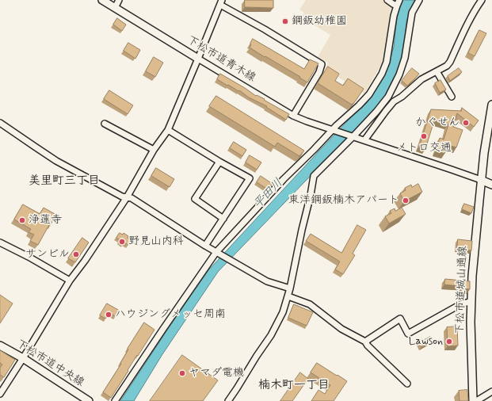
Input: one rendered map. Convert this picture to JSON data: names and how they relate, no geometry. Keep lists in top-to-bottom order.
{
  "streets": {
    "street": ["下松市道青木線", "下松市道城山通線", "下松市道中央線"]
  },
  "districts": ["美里町三丁目", "楠木町一丁目"],
  "water": ["平田川"],
  "places": [
    "鋼鈑幼稚園",
    "かぐせん",
    "メトロ交通",
    "東洋鋼鈑楠木アパート",
    "浄蓮寺",
    "野見山内科",
    "サンビル",
    "ハウジングメッセ周南",
    "Lawson",
    "ヤマダ電機"
  ]
}
